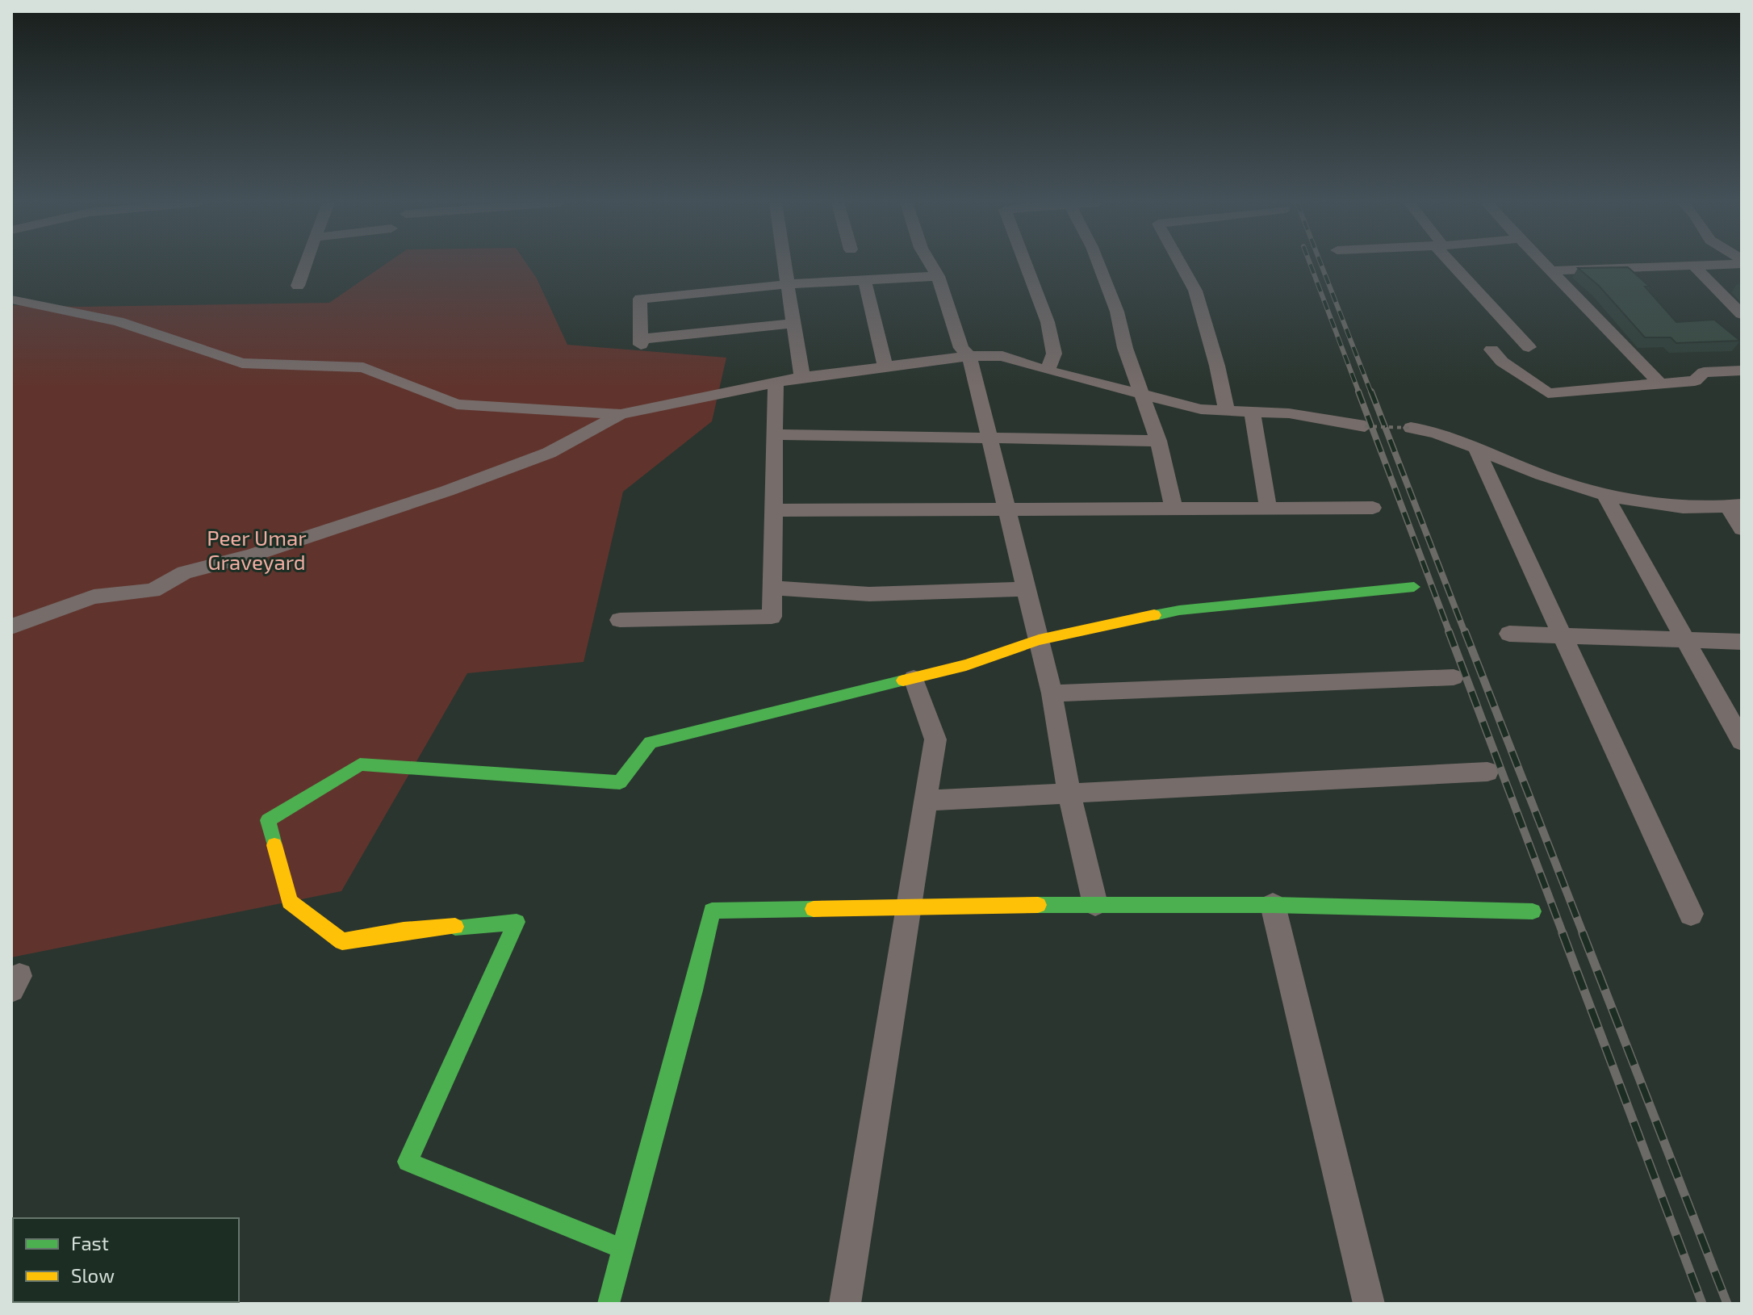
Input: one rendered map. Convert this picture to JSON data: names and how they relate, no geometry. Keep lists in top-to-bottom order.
{
  "parks": ["Peer Umar Graveyard"],
  "legend": ["Fast", "Slow"]
}
